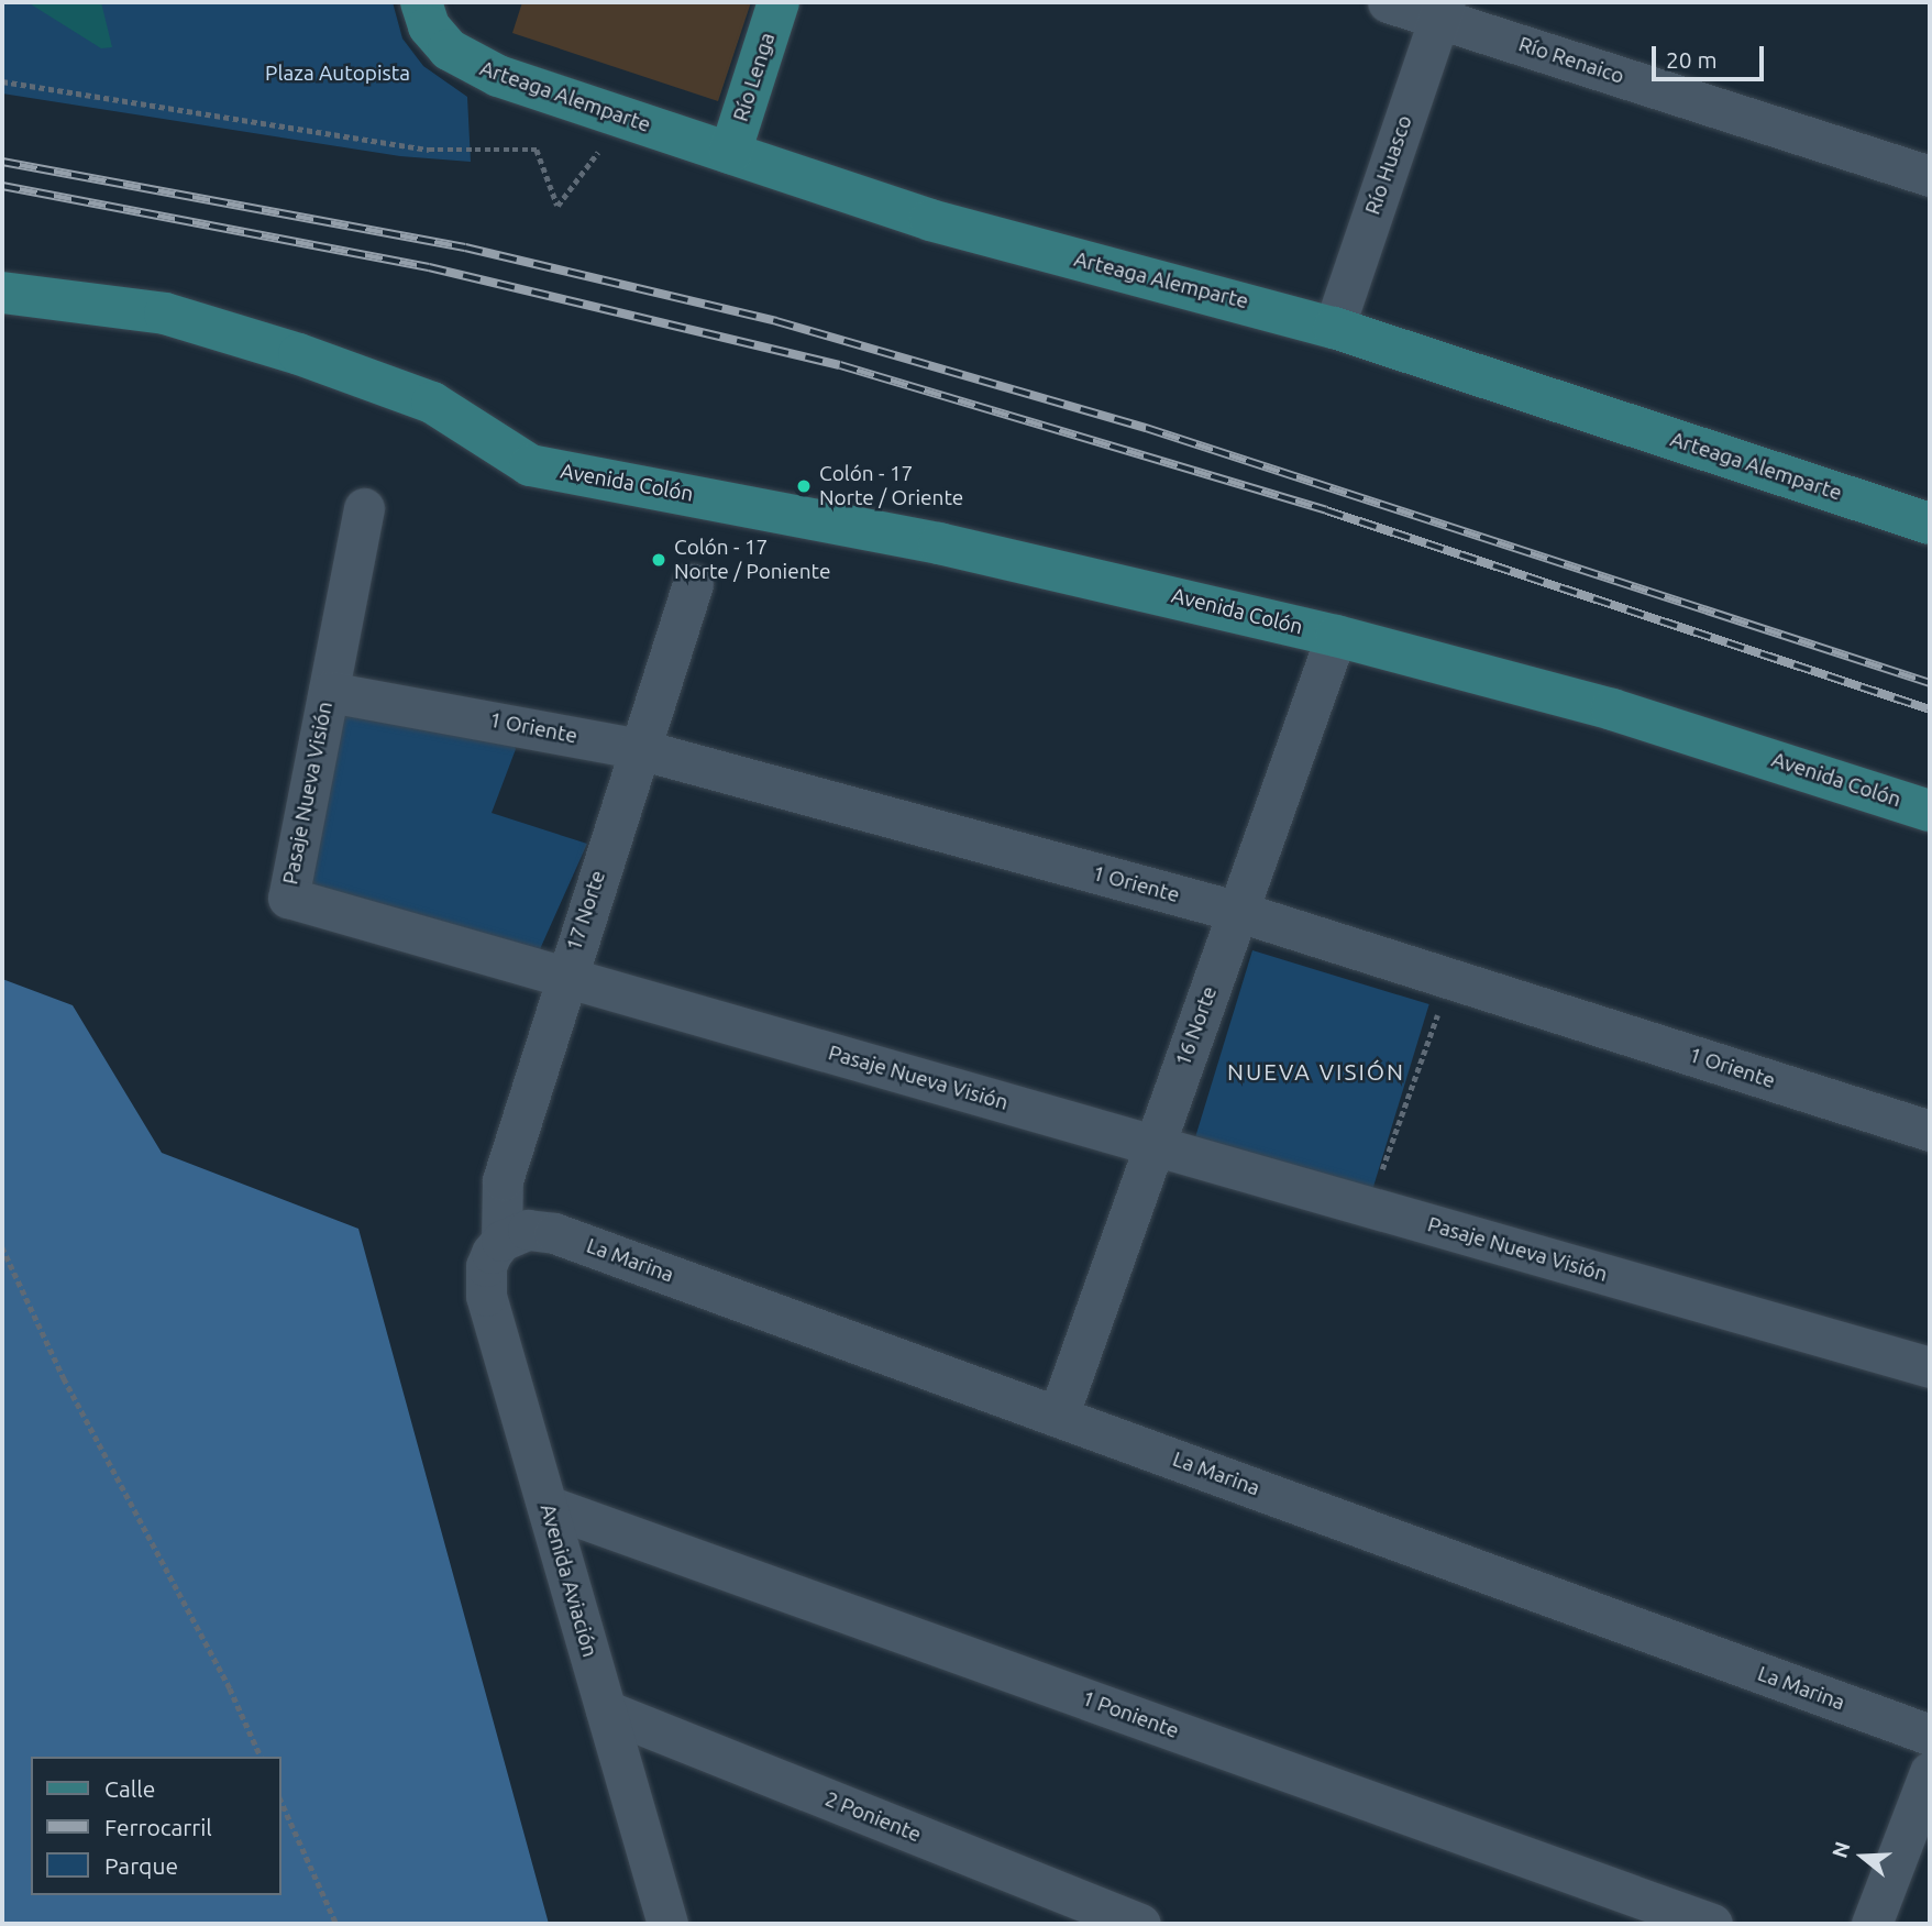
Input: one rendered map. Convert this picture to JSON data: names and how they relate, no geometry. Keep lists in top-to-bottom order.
{
  "streets": {
    "main road": ["Río Lenga", "Arteaga Alemparte", "Avenida Colón"],
    "street": [
      "Río Renaico",
      "Río Huasco",
      "1 Oriente",
      "Pasaje Nueva Visión",
      "17 Norte",
      "16 Norte",
      "La Marina",
      "Avenida Aviación",
      "1 Poniente",
      "2 Poniente"
    ]
  },
  "crossings": [
    ["Río Renaico", "Río Huasco"],
    ["Río Lenga", "Arteaga Alemparte"],
    ["Arteaga Alemparte", "Río Huasco"],
    ["Avenida Colón", "16 Norte"],
    ["1 Oriente", "Pasaje Nueva Visión"],
    ["1 Oriente", "17 Norte"],
    ["1 Oriente", "16 Norte"],
    ["Pasaje Nueva Visión", "17 Norte"],
    ["Pasaje Nueva Visión", "16 Norte"],
    ["17 Norte", "La Marina"],
    ["17 Norte", "Avenida Aviación"],
    ["16 Norte", "La Marina"],
    ["La Marina", "Avenida Aviación"],
    ["Avenida Aviación", "1 Poniente"],
    ["Avenida Aviación", "2 Poniente"]
  ],
  "districts": ["NUEVA VISIÓN"],
  "parks": ["Plaza Autopista"],
  "places": ["Colón - 17 Norte / Oriente", "Colón - 17 Norte / Poniente"],
  "legend": ["Calle", "Ferrocarril", "Parque"],
  "scale_bar": "20 m",
  "north": "left"
}
